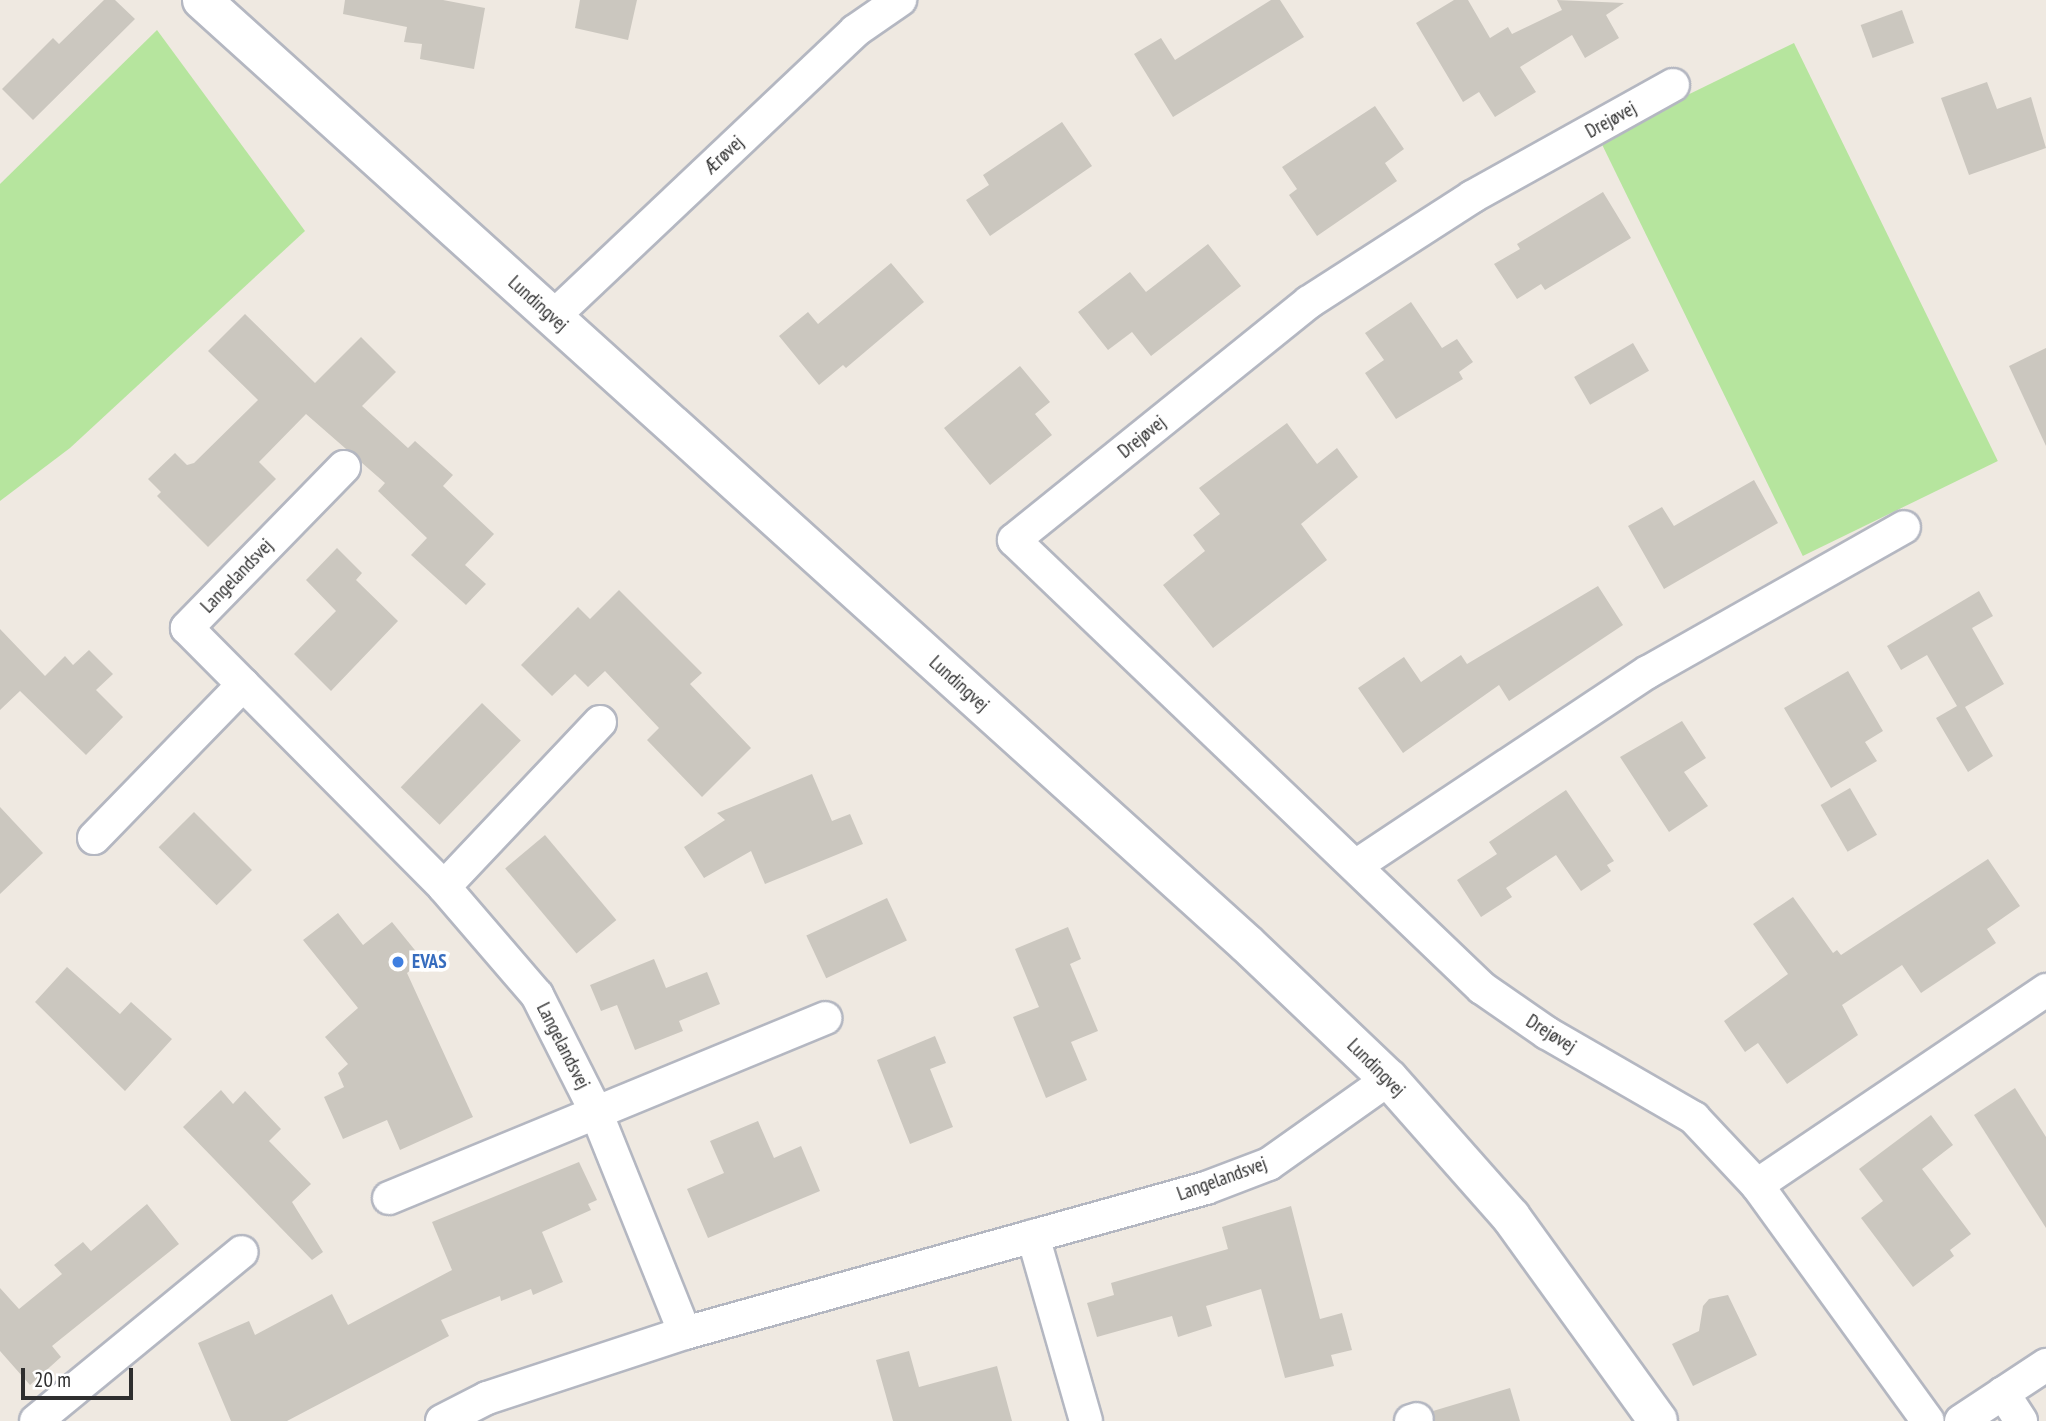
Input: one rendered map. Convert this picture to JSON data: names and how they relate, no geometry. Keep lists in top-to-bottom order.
{
  "streets": {
    "street": [
      "Drejøvej",
      "Ærøvej",
      "Lundingvej",
      "Langelandsvej"
    ]
  },
  "crossings": [
    ["Ærøvej", "Lundingvej"],
    ["Lundingvej", "Langelandsvej"]
  ],
  "places": ["EVAS"],
  "scale_bar": "20 m"
}
